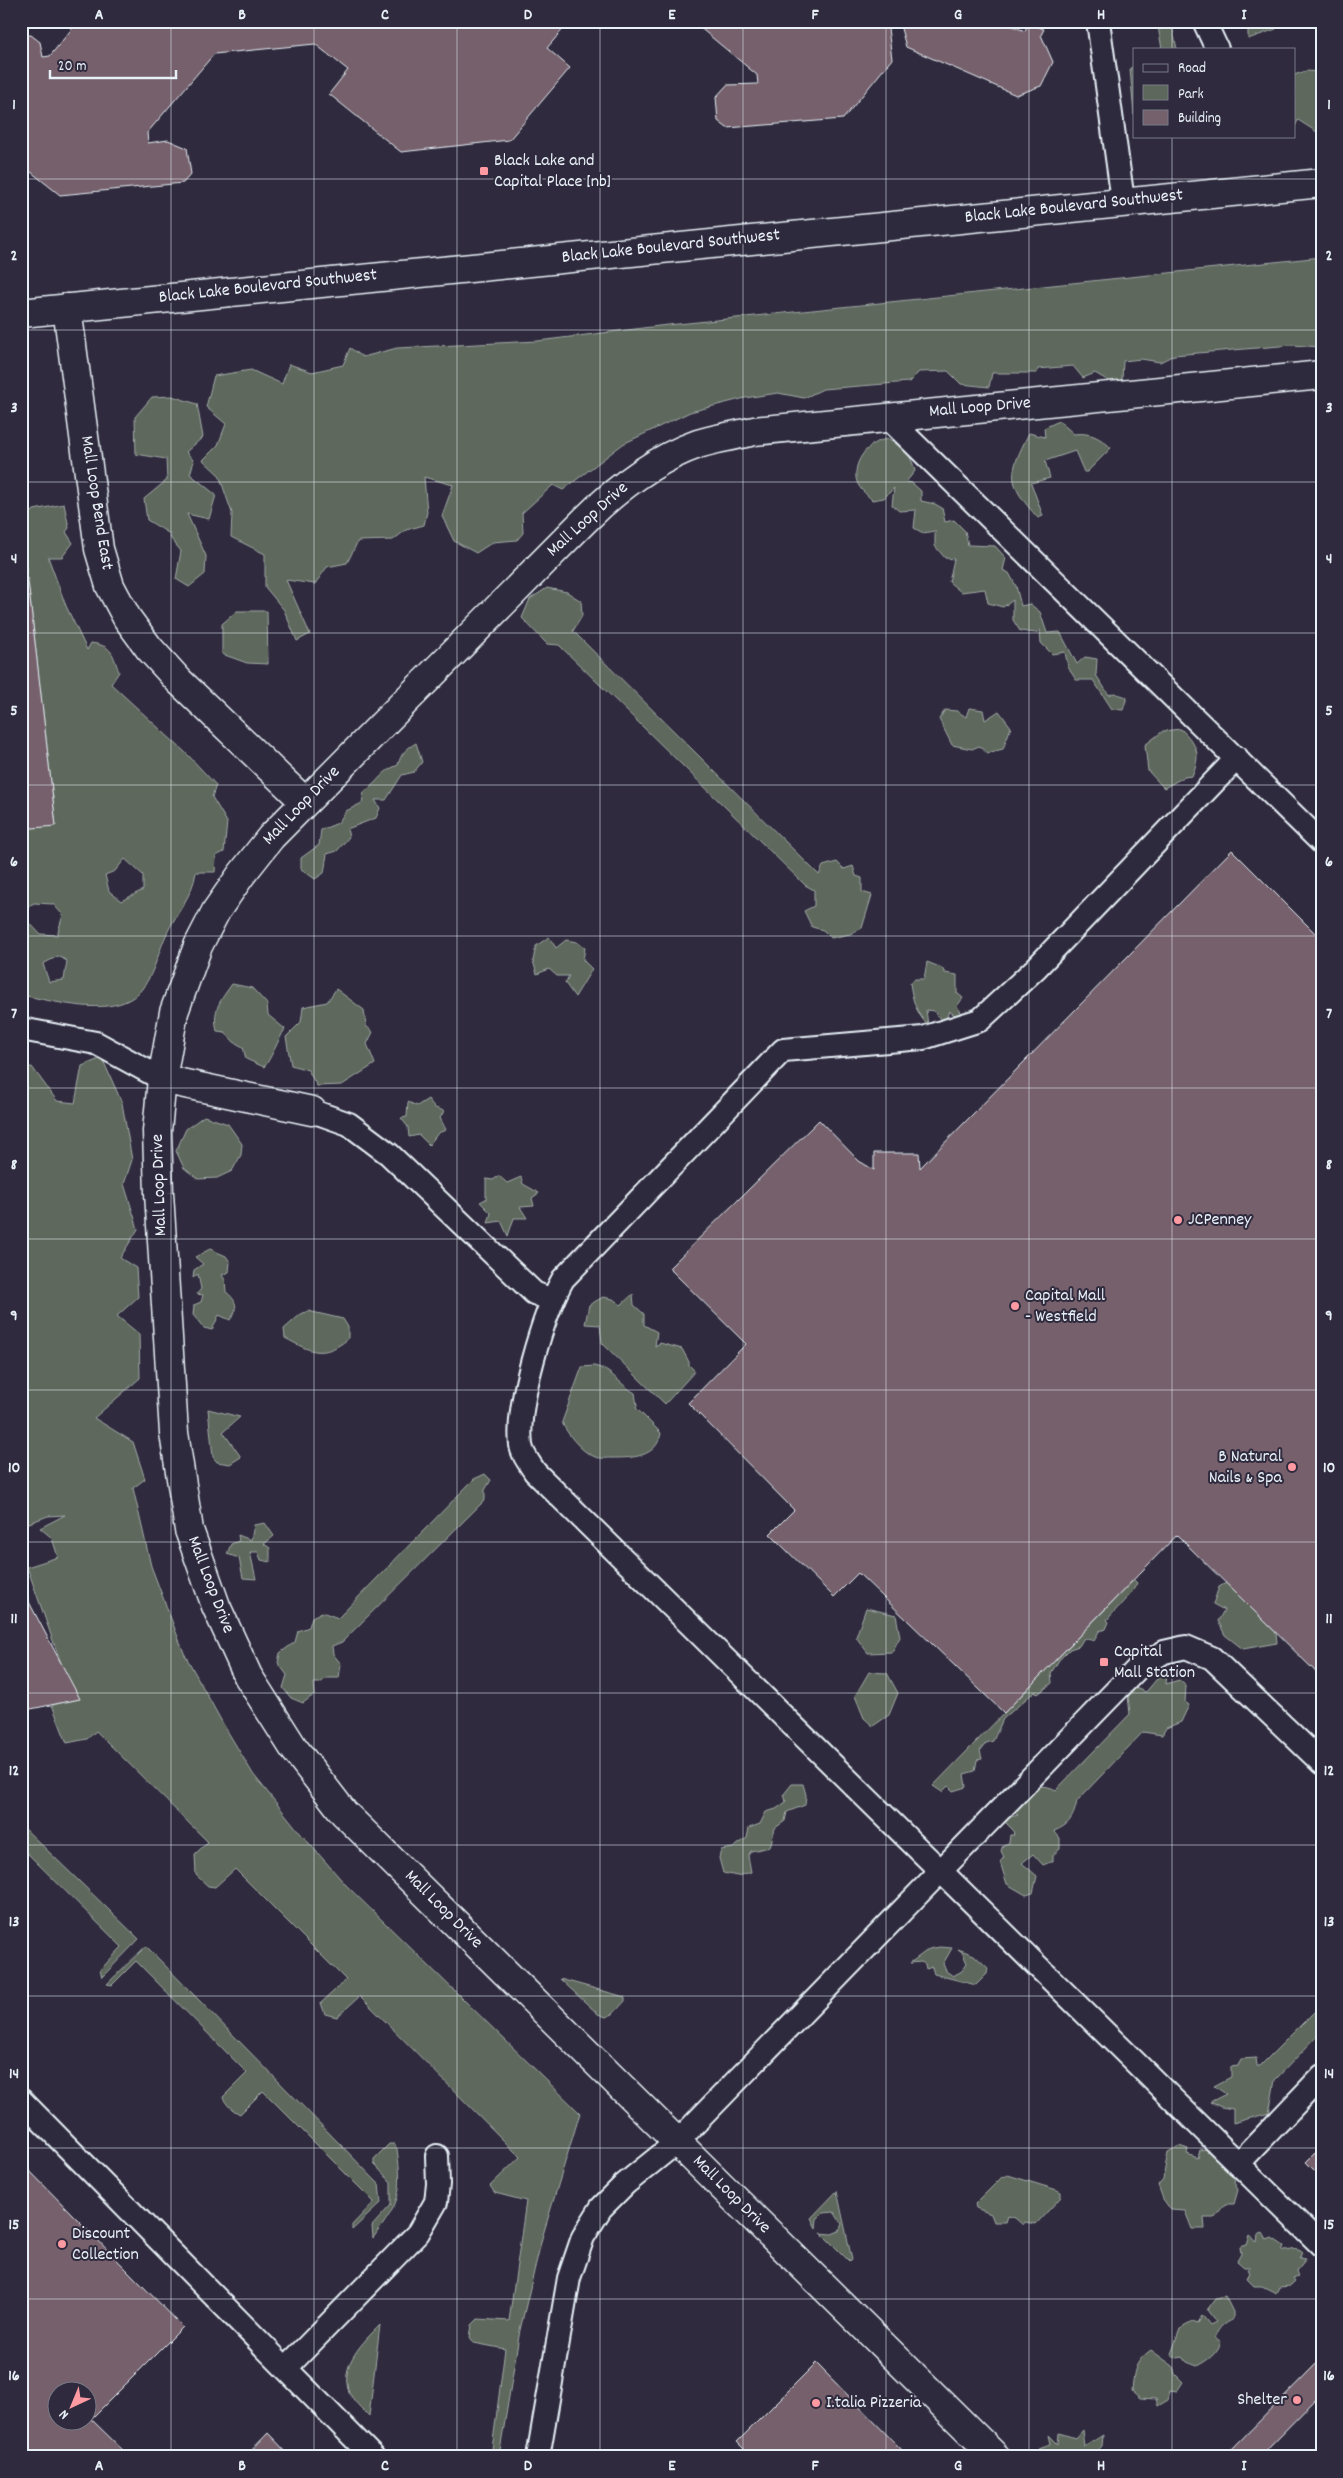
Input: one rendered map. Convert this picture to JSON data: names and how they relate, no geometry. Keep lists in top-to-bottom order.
{
  "streets": {
    "street": ["Black Lake Boulevard Southwest", "Mall Loop Drive", "Mall Loop Bend East"]
  },
  "crossings": [
    ["Black Lake Boulevard Southwest", "Mall Loop Bend East"],
    ["Mall Loop Drive", "Mall Loop Bend East"]
  ],
  "places": {
    "transit": ["Black Lake and Capital Place [nb]", "Capital Mall Station"],
    "other": [
      "JCPenney",
      "Capital Mall - Westfield",
      "B Natural Nails & Spa",
      "Discount Collection",
      "Shelter",
      "I.talia Pizzeria"
    ]
  },
  "legend": ["Road", "Park", "Building"],
  "scale_bar": "20 m",
  "north": "bottom left",
  "grid": {
    "columns": [
      "A",
      "B",
      "C",
      "D",
      "E",
      "F",
      "G",
      "H",
      "I"
    ],
    "rows": [
      "1",
      "2",
      "3",
      "4",
      "5",
      "6",
      "7",
      "8",
      "9",
      "10",
      "11",
      "12",
      "13",
      "14",
      "15",
      "16"
    ]
  }
}
